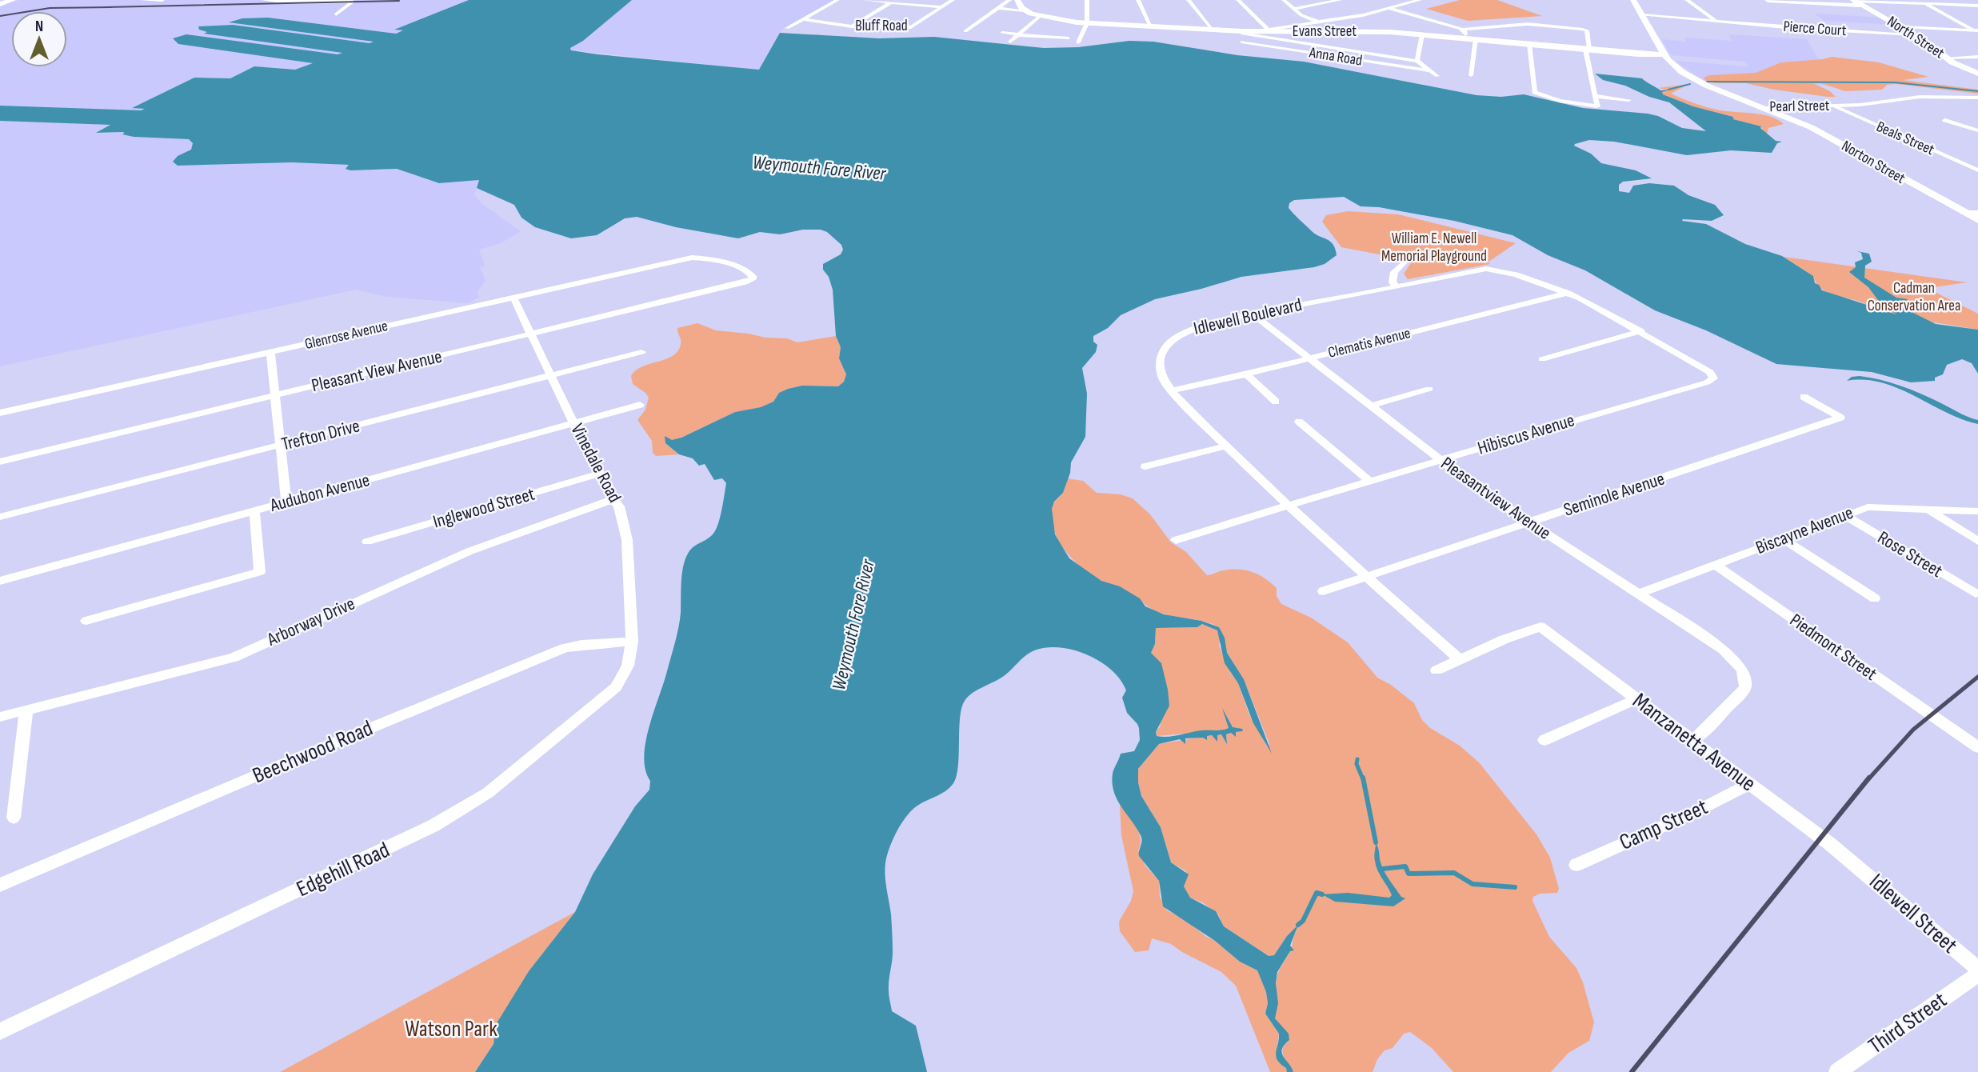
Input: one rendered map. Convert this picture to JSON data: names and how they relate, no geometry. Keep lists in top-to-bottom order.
{
  "streets": {
    "street": [
      "Bluff Road",
      "Pierce Court",
      "Evans Street",
      "North Street",
      "Anna Road",
      "Pearl Street",
      "Beals Street",
      "Norton Street",
      "Idlewell Boulevard",
      "Glenrose Avenue",
      "Clematis Avenue",
      "Pleasant View Avenue",
      "Hibiscus Avenue",
      "Trefton Drive",
      "Vinedale Road",
      "Audubon Avenue",
      "Seminole Avenue",
      "Pleasantview Avenue",
      "Inglewood Street",
      "Biscayne Avenue",
      "Rose Street",
      "Arborway Drive",
      "Piedmont Street",
      "Manzanetta Avenue",
      "Beechwood Road",
      "Camp Street",
      "Edgehill Road",
      "Idlewell Street",
      "Third Street"
    ]
  },
  "crossings": [
    ["Pierce Court", "North Street"],
    ["Pierce Court", "Pearl Street"],
    ["Evans Street", "Pearl Street"],
    ["Pearl Street", "Beals Street"],
    ["Pearl Street", "Norton Street"],
    ["Idlewell Boulevard", "Clematis Avenue"],
    ["Idlewell Boulevard", "Hibiscus Avenue"],
    ["Idlewell Boulevard", "Seminole Avenue"],
    ["Idlewell Boulevard", "Pleasantview Avenue"],
    ["Idlewell Boulevard", "Manzanetta Avenue"],
    ["Glenrose Avenue", "Pleasant View Avenue"],
    ["Glenrose Avenue", "Vinedale Road"],
    ["Clematis Avenue", "Pleasantview Avenue"],
    ["Pleasant View Avenue", "Vinedale Road"],
    ["Hibiscus Avenue", "Pleasantview Avenue"],
    ["Trefton Drive", "Vinedale Road"],
    ["Vinedale Road", "Audubon Avenue"],
    ["Vinedale Road", "Inglewood Street"],
    ["Vinedale Road", "Arborway Drive"],
    ["Vinedale Road", "Beechwood Road"],
    ["Vinedale Road", "Edgehill Road"],
    ["Seminole Avenue", "Pleasantview Avenue"],
    ["Pleasantview Avenue", "Biscayne Avenue"],
    ["Pleasantview Avenue", "Manzanetta Avenue"],
    ["Biscayne Avenue", "Rose Street"],
    ["Biscayne Avenue", "Piedmont Street"],
    ["Manzanetta Avenue", "Camp Street"],
    ["Manzanetta Avenue", "Idlewell Street"],
    ["Beechwood Road", "Edgehill Road"]
  ],
  "water": ["Weymouth Fore River"],
  "parks": ["William E. Newell Memorial Playground", "Cadman Conservation Area", "Watson Park"],
  "north": "top"
}
